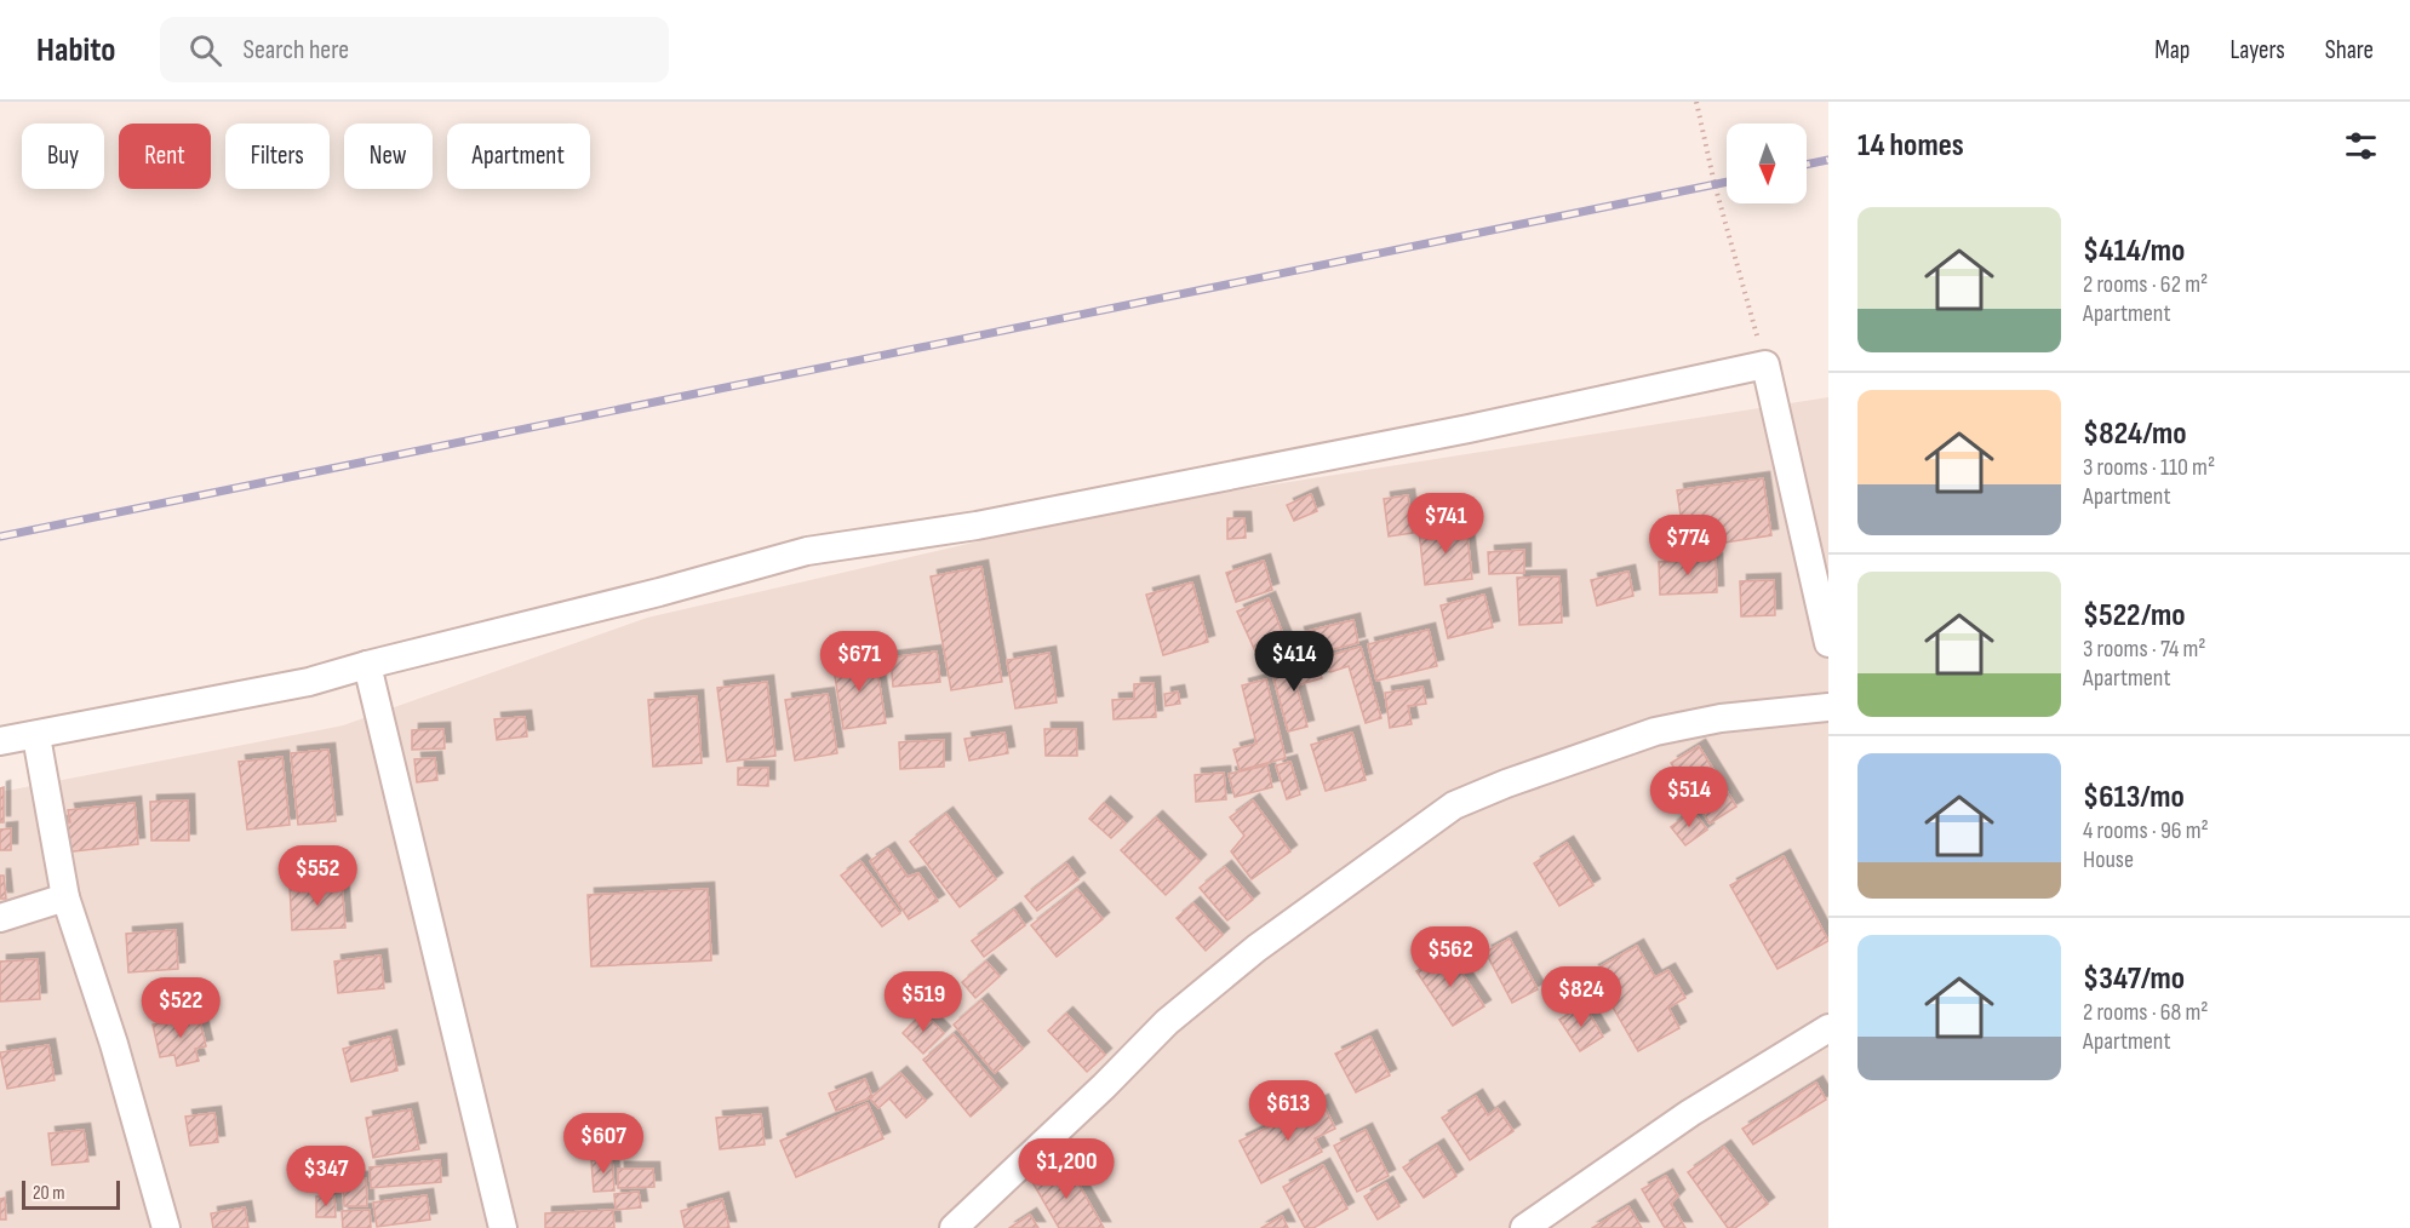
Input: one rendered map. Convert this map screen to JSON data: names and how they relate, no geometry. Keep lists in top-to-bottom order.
{
  "scale_bar": "20 m",
  "north": "bottom",
  "page": {
    "header": "Habito",
    "search": "Search here",
    "nav": ["Map", "Layers", "Share"],
    "heading": "14 homes",
    "chip": [
      "Buy",
      "Rent",
      "Filters",
      "New",
      "Apartment"
    ],
    "list": [
      {
        "name": "$414/mo",
        "note": "2 rooms · 62 m² · Apartment"
      },
      {
        "name": "$824/mo",
        "note": "3 rooms · 110 m² · Apartment"
      },
      {
        "name": "$522/mo",
        "note": "3 rooms · 74 m² · Apartment"
      },
      {
        "name": "$613/mo",
        "note": "4 rooms · 96 m² · House"
      },
      {
        "name": "$347/mo",
        "note": "2 rooms · 68 m² · Apartment"
      }
    ],
    "price": [
      "$741",
      "$774",
      "$671",
      "$414",
      "$514",
      "$552",
      "$562",
      "$824",
      "$519",
      "$522",
      "$613",
      "$607",
      "$1,200",
      "$347"
    ],
    "scale": "20 m"
  }
}
